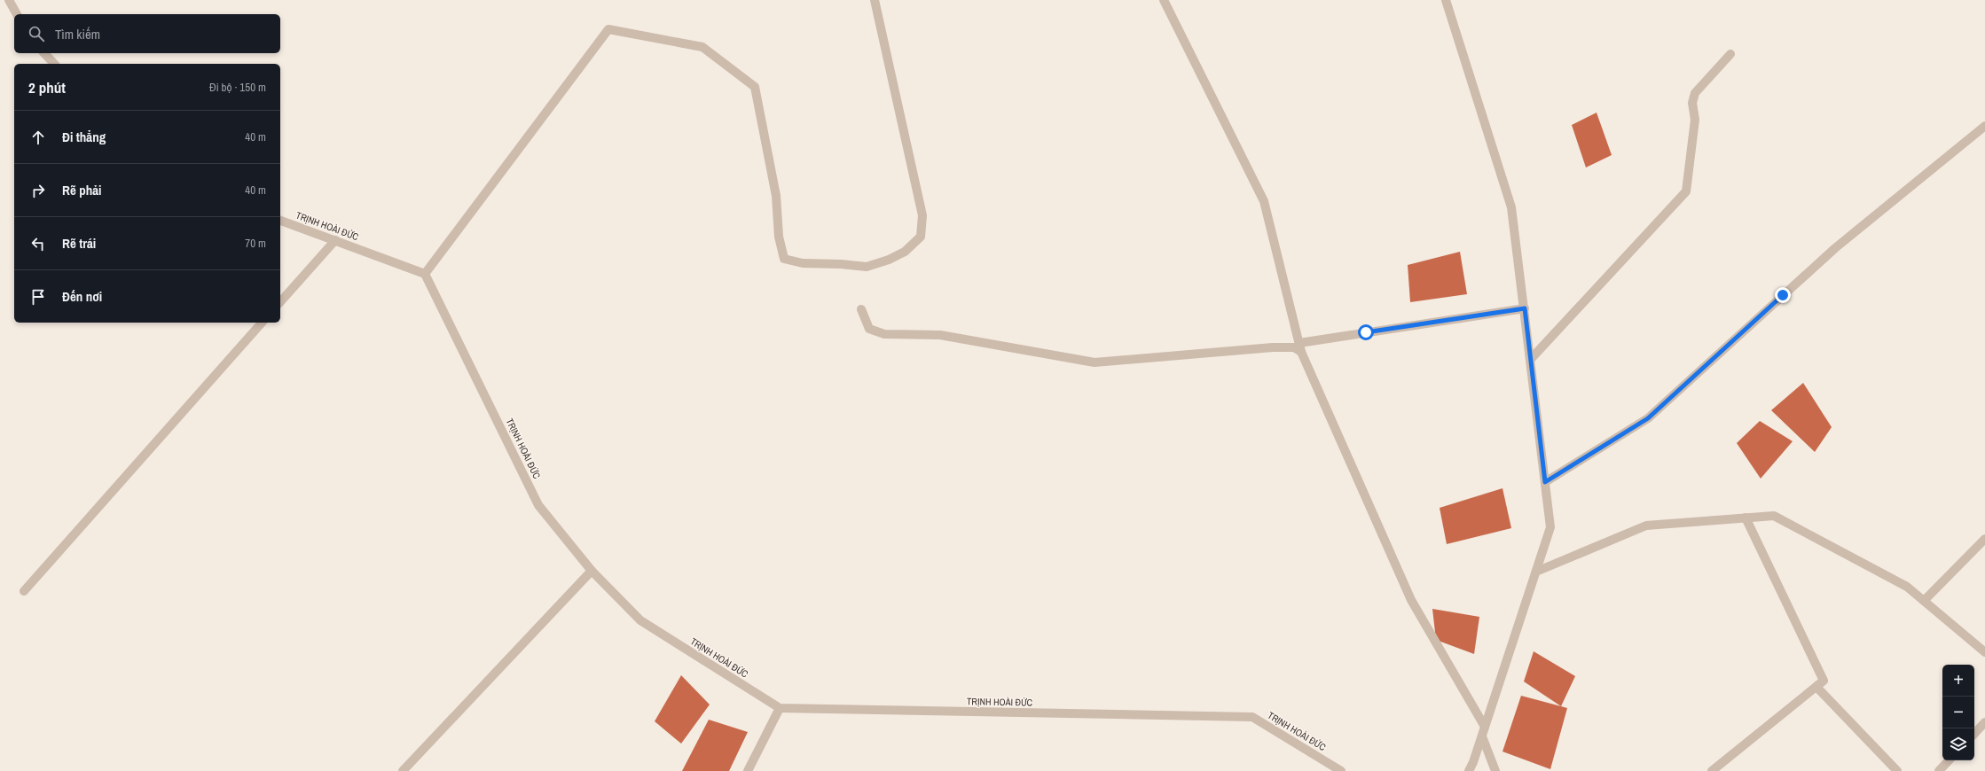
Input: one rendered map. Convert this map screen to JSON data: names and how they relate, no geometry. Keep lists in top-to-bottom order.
{
  "streets": {
    "street": ["TRỊNH HOÀI ĐỨC"]
  },
  "page": {
    "search": "Tìm kiếm",
    "heading": ["2 phút", "Đi bộ · 150 m"],
    "list": [
      ["Đi thẳng", "40 m"],
      ["Rẽ phải", "40 m"],
      ["Rẽ trái", "70 m"],
      "Đến nơi"
    ],
    "map_buttons": ["+", "−"]
  }
}
